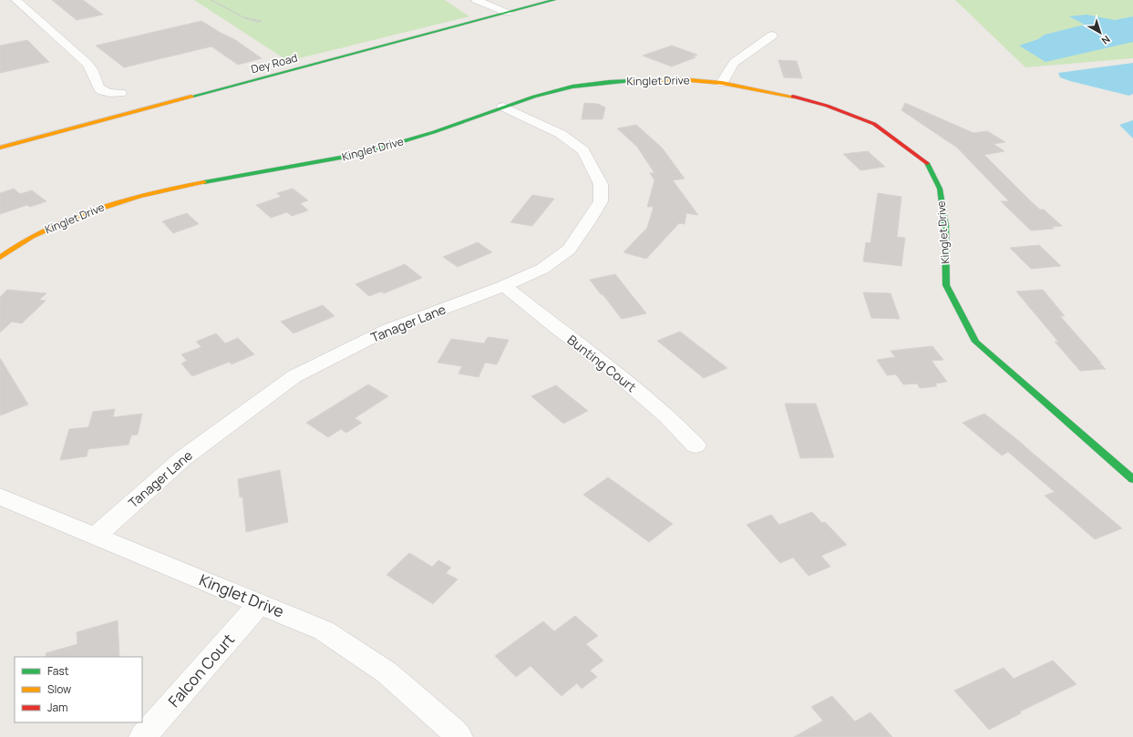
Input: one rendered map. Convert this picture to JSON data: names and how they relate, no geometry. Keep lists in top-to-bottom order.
{
  "streets": {
    "street": [
      "Dey Road",
      "Kinglet Drive",
      "Tanager Lane",
      "Bunting Court",
      "Falcon Court"
    ]
  },
  "crossings": [
    ["Kinglet Drive", "Tanager Lane"],
    ["Kinglet Drive", "Falcon Court"],
    ["Tanager Lane", "Bunting Court"]
  ],
  "legend": ["Fast", "Slow", "Jam"],
  "north": "bottom right"
}
